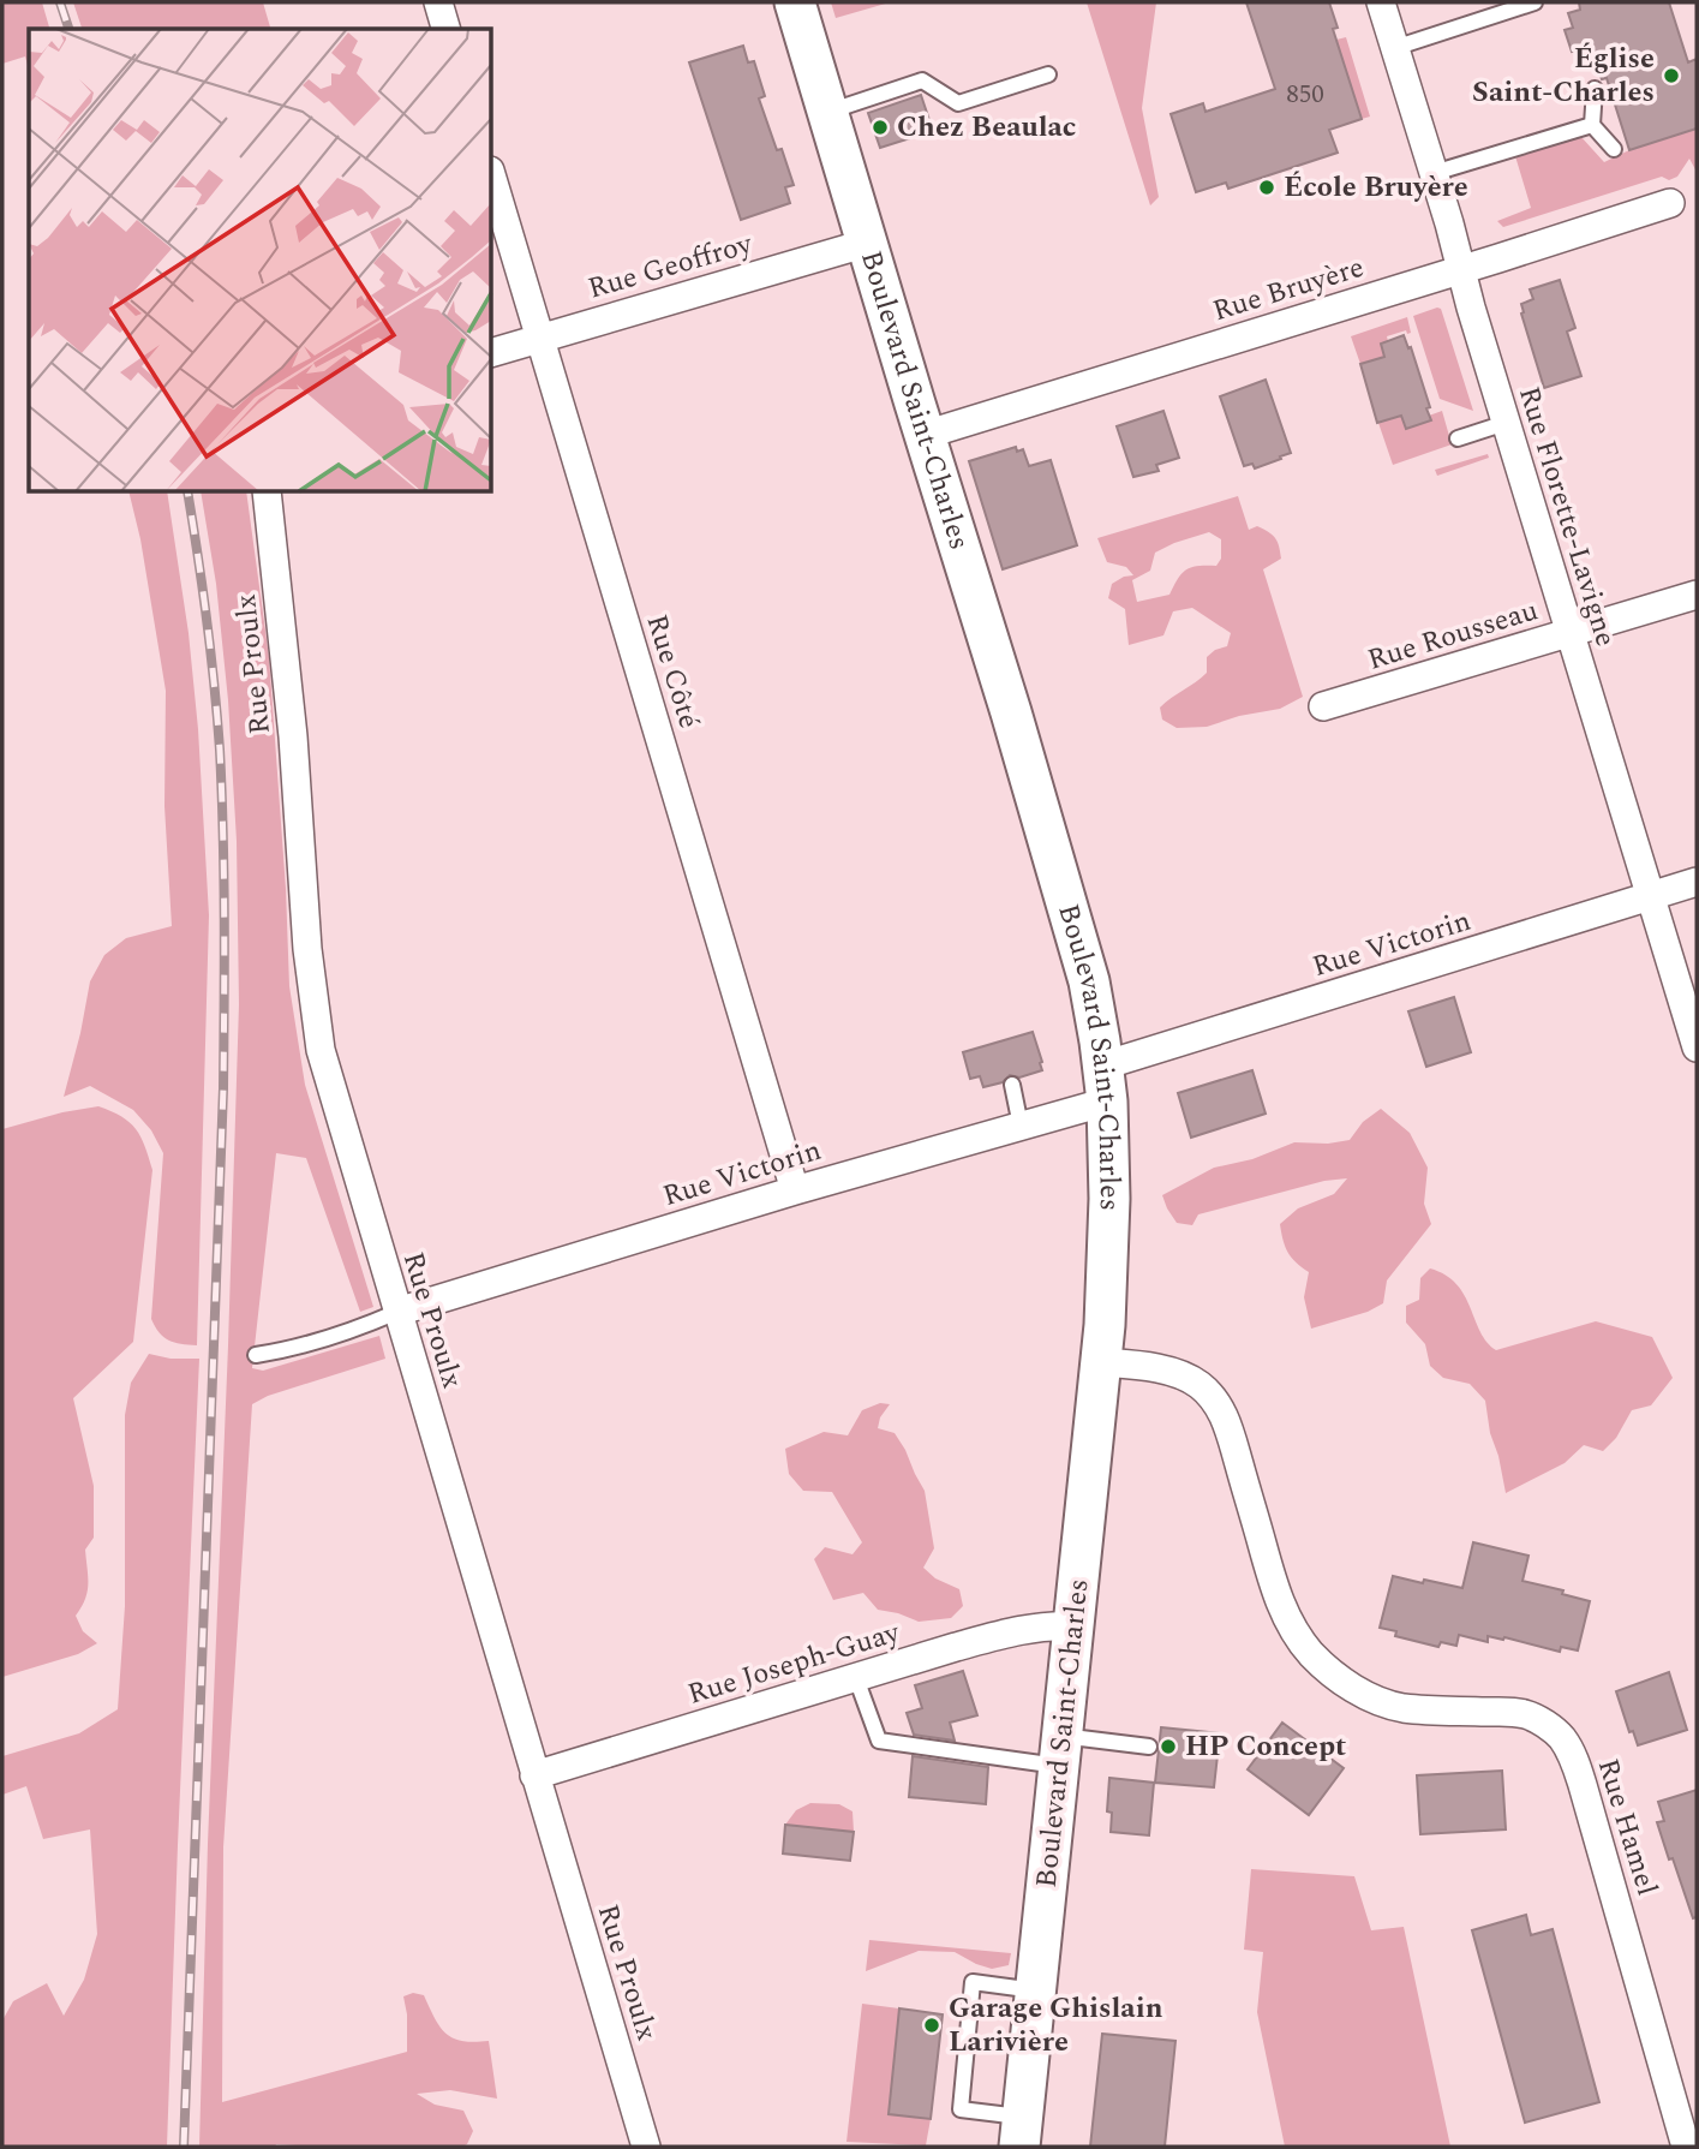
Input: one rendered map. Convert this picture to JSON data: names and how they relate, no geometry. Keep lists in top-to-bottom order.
{
  "streets": {
    "street": [
      "Rue Geoffroy",
      "Rue Bruyère",
      "Boulevard Saint-Charles",
      "Rue Florette-Lavigne",
      "Rue Rousseau",
      "Rue Proulx",
      "Rue Côté",
      "Rue Victorin",
      "Rue Joseph-Guay",
      "Rue Hamel"
    ]
  },
  "crossings": [
    ["Rue Geoffroy", "Boulevard Saint-Charles"],
    ["Rue Geoffroy", "Rue Côté"],
    ["Rue Bruyère", "Boulevard Saint-Charles"],
    ["Rue Bruyère", "Rue Florette-Lavigne"],
    ["Boulevard Saint-Charles", "Rue Victorin"],
    ["Boulevard Saint-Charles", "Rue Joseph-Guay"],
    ["Boulevard Saint-Charles", "Rue Hamel"],
    ["Rue Florette-Lavigne", "Rue Rousseau"],
    ["Rue Florette-Lavigne", "Rue Victorin"],
    ["Rue Proulx", "Rue Victorin"],
    ["Rue Proulx", "Rue Joseph-Guay"],
    ["Rue Côté", "Rue Victorin"]
  ],
  "places": [
    "Église Saint-Charles",
    "Chez Beaulac",
    "École Bruyère",
    "HP Concept",
    "Garage Ghislain Larivière"
  ],
  "house_numbers": ["850"]
}
